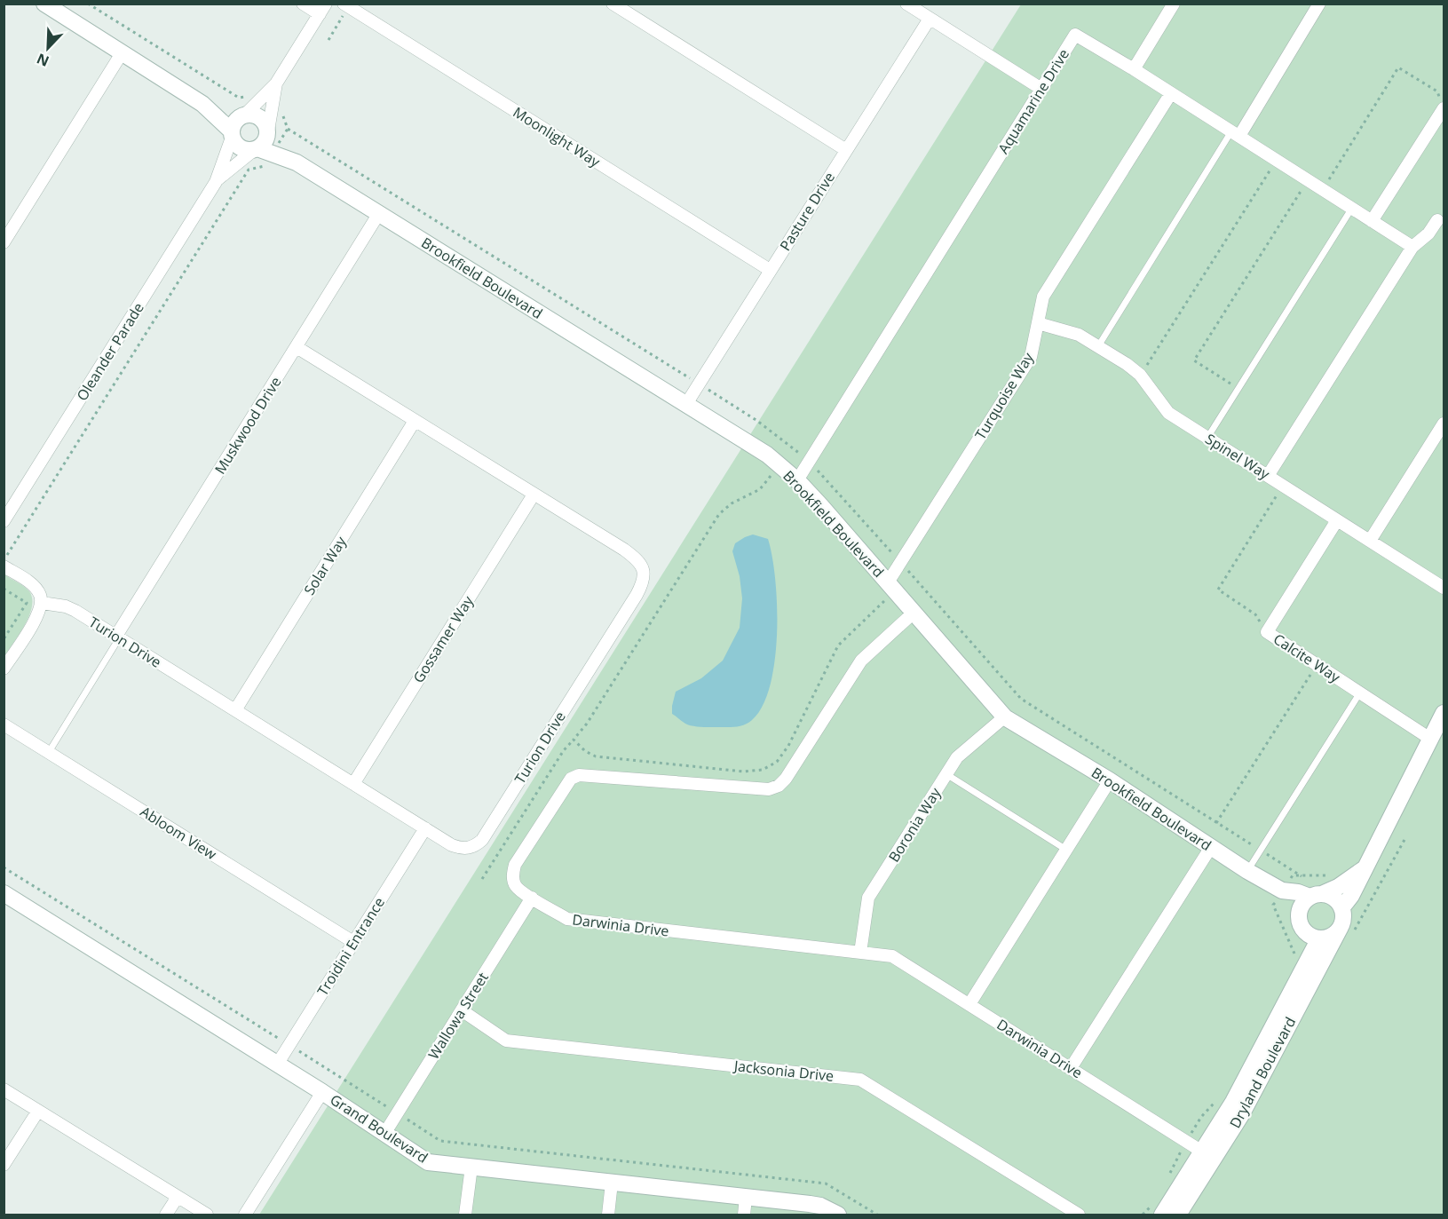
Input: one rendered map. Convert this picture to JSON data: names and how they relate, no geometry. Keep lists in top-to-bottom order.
{
  "streets": {
    "street": [
      "Aquamarine Drive",
      "Moonlight Way",
      "Pasture Drive",
      "Brookfield Boulevard",
      "Oleander Parade",
      "Turquoise Way",
      "Muskwood Drive",
      "Spinel Way",
      "Solar Way",
      "Gossamer Way",
      "Turion Drive",
      "Calcite Way",
      "Boronia Way",
      "Abloom View",
      "Darwinia Drive",
      "Troidini Entrance",
      "Wallowa Street",
      "Jacksonia Drive",
      "Dryland Boulevard",
      "Grand Boulevard"
    ]
  },
  "crossings": [
    ["Aquamarine Drive", "Brookfield Boulevard"],
    ["Aquamarine Drive", "Turquoise Way"],
    ["Moonlight Way", "Pasture Drive"],
    ["Pasture Drive", "Brookfield Boulevard"],
    ["Brookfield Boulevard", "Oleander Parade"],
    ["Brookfield Boulevard", "Turquoise Way"],
    ["Brookfield Boulevard", "Muskwood Drive"],
    ["Brookfield Boulevard", "Boronia Way"],
    ["Brookfield Boulevard", "Darwinia Drive"],
    ["Brookfield Boulevard", "Dryland Boulevard"],
    ["Turquoise Way", "Spinel Way"],
    ["Muskwood Drive", "Turion Drive"],
    ["Spinel Way", "Calcite Way"],
    ["Solar Way", "Turion Drive"],
    ["Gossamer Way", "Turion Drive"],
    ["Turion Drive", "Troidini Entrance"],
    ["Boronia Way", "Darwinia Drive"],
    ["Abloom View", "Troidini Entrance"],
    ["Darwinia Drive", "Wallowa Street"],
    ["Darwinia Drive", "Dryland Boulevard"],
    ["Troidini Entrance", "Grand Boulevard"],
    ["Wallowa Street", "Jacksonia Drive"],
    ["Wallowa Street", "Grand Boulevard"]
  ],
  "north": "bottom left"
}
